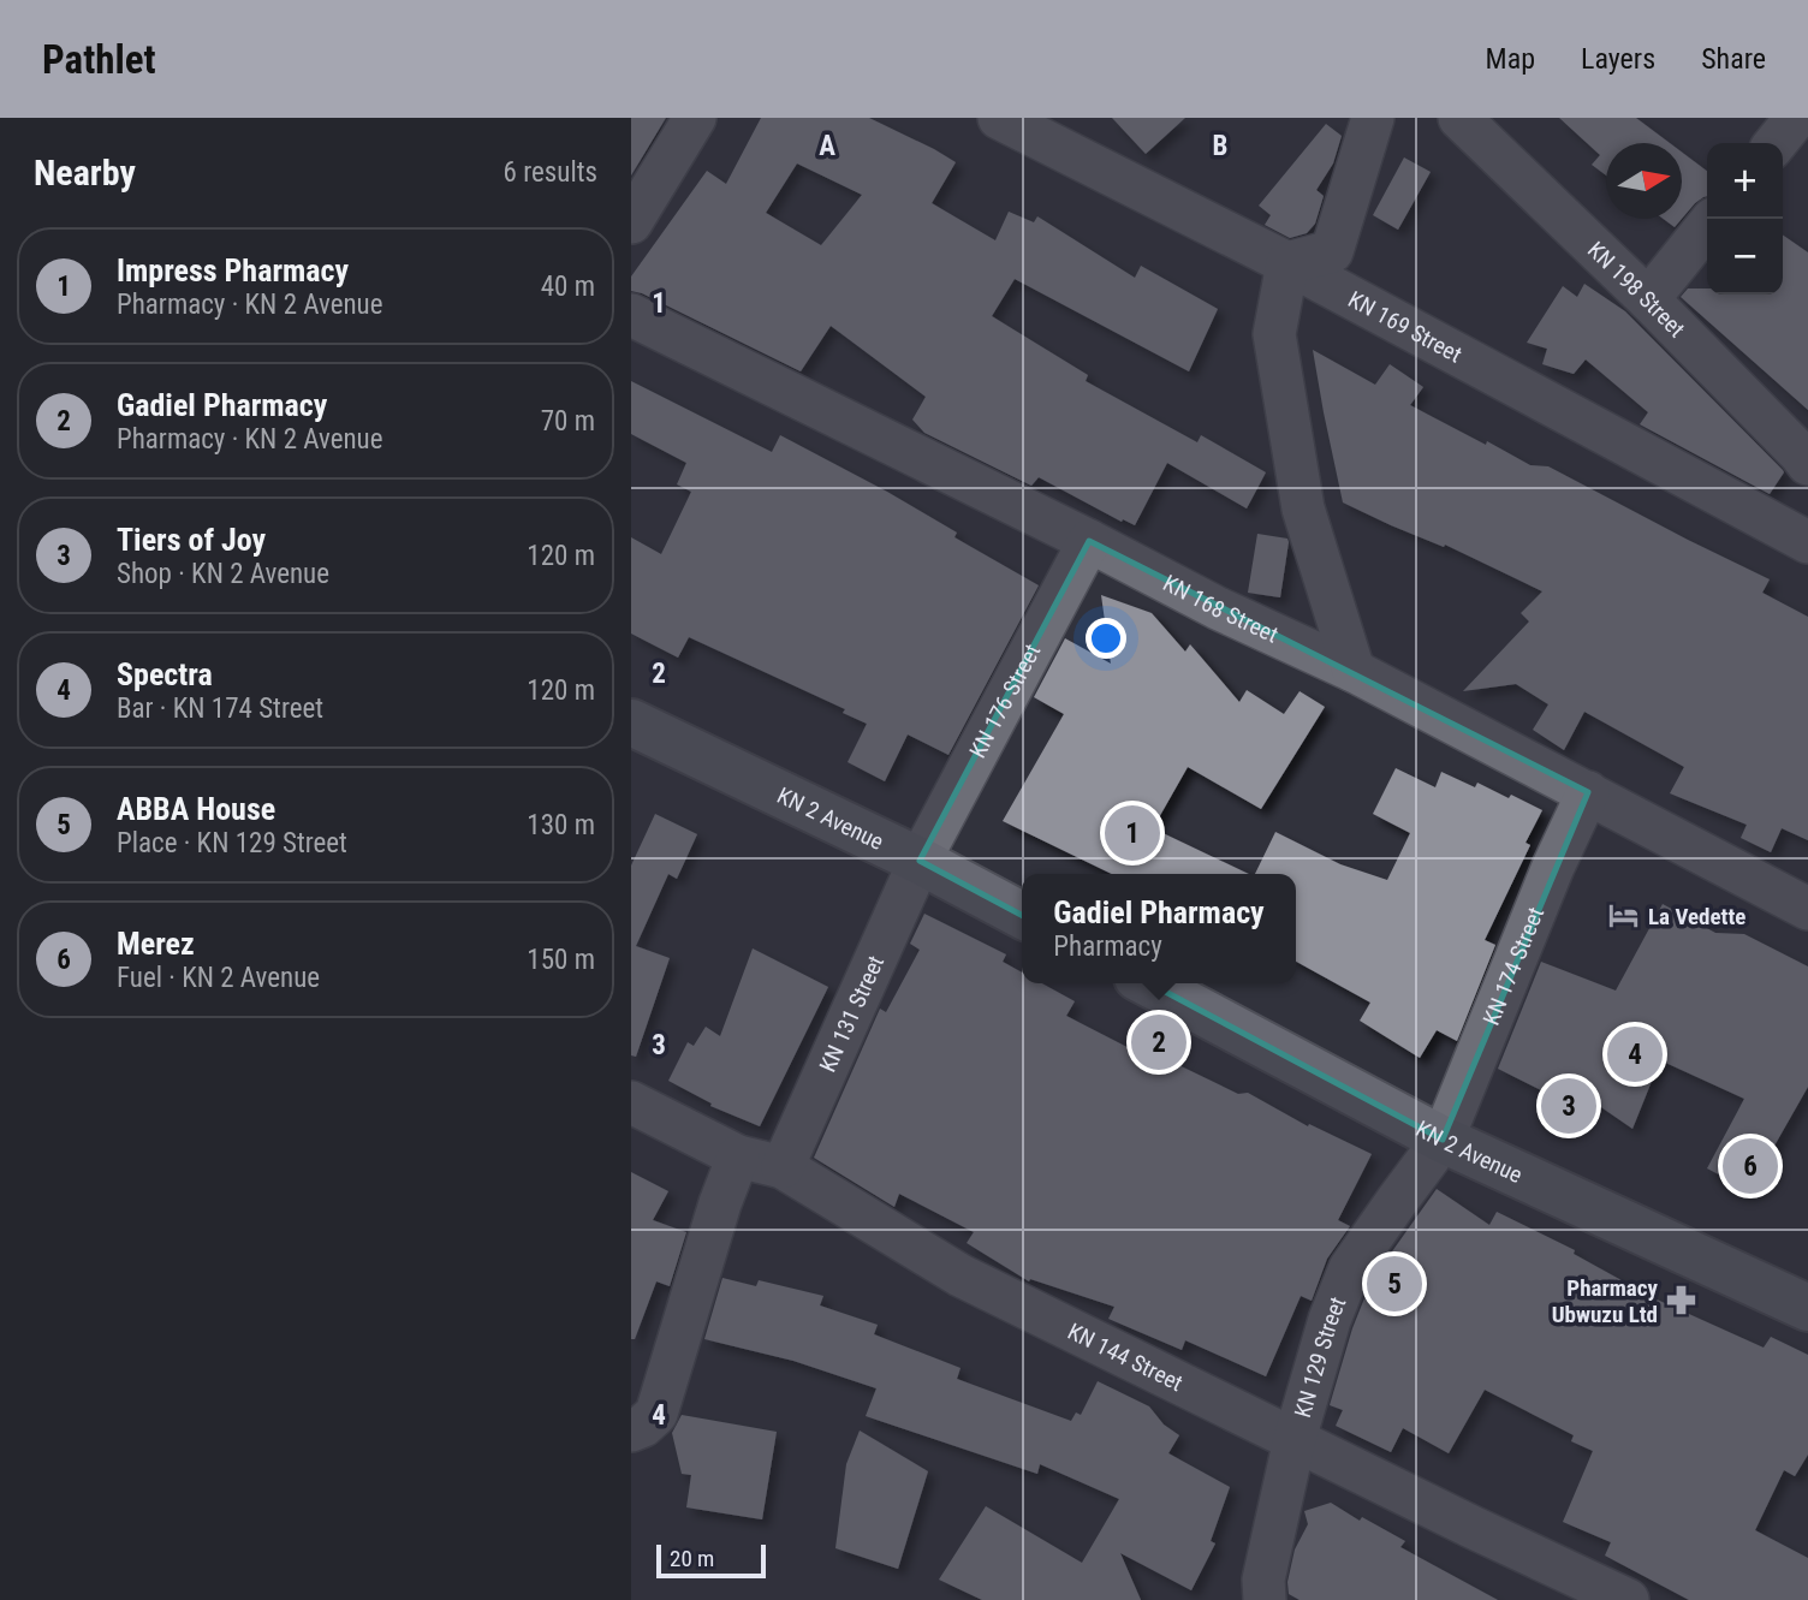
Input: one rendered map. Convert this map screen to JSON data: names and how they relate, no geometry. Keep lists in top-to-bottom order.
{
  "streets": {
    "main road": ["KN 2 Avenue"],
    "street": [
      "KN 198 Street",
      "KN 169 Street",
      "KN 168 Street",
      "KN 176 Street",
      "KN 174 Street",
      "KN 131 Street",
      "KN 144 Street",
      "KN 129 Street"
    ]
  },
  "crossings": [
    ["KN 168 Street", "KN 176 Street"],
    ["KN 168 Street", "KN 174 Street"],
    ["KN 176 Street", "KN 2 Avenue"],
    ["KN 176 Street", "KN 131 Street"],
    ["KN 2 Avenue", "KN 174 Street"],
    ["KN 2 Avenue", "KN 131 Street"],
    ["KN 2 Avenue", "KN 129 Street"],
    ["KN 174 Street", "KN 129 Street"],
    ["KN 131 Street", "KN 144 Street"],
    ["KN 144 Street", "KN 129 Street"]
  ],
  "places": {
    "hotel": ["La Vedette"],
    "pharmacy": ["Pharmacy Ubwuzu Ltd"]
  },
  "scale_bar": "20 m",
  "north": "right",
  "page": {
    "header": "Pathlet",
    "nav": ["Map", "Layers", "Share"],
    "heading": ["Nearby", "6 results"],
    "map_buttons": ["+", "−"],
    "list": [
      {
        "mark": "1",
        "name": "Impress Pharmacy",
        "note": "Pharmacy · KN 2 Avenue",
        "value": "40 m"
      },
      {
        "mark": "2",
        "name": "Gadiel Pharmacy",
        "note": "Pharmacy · KN 2 Avenue",
        "value": "70 m"
      },
      {
        "mark": "3",
        "name": "Tiers of Joy",
        "note": "Shop · KN 2 Avenue",
        "value": "120 m"
      },
      {
        "mark": "4",
        "name": "Spectra",
        "note": "Bar · KN 174 Street",
        "value": "120 m"
      },
      {
        "mark": "5",
        "name": "ABBA House",
        "note": "Place · KN 129 Street",
        "value": "130 m"
      },
      {
        "mark": "6",
        "name": "Merez",
        "note": "Fuel · KN 2 Avenue",
        "value": "150 m"
      }
    ],
    "pins": [
      "1",
      "2",
      "4",
      "3",
      "6",
      "5"
    ],
    "popup": ["Gadiel Pharmacy", "Pharmacy"],
    "scale": "20 m"
  },
  "grid": {
    "columns": ["A", "B"],
    "rows": [
      "1",
      "2",
      "3",
      "4"
    ]
  }
}
